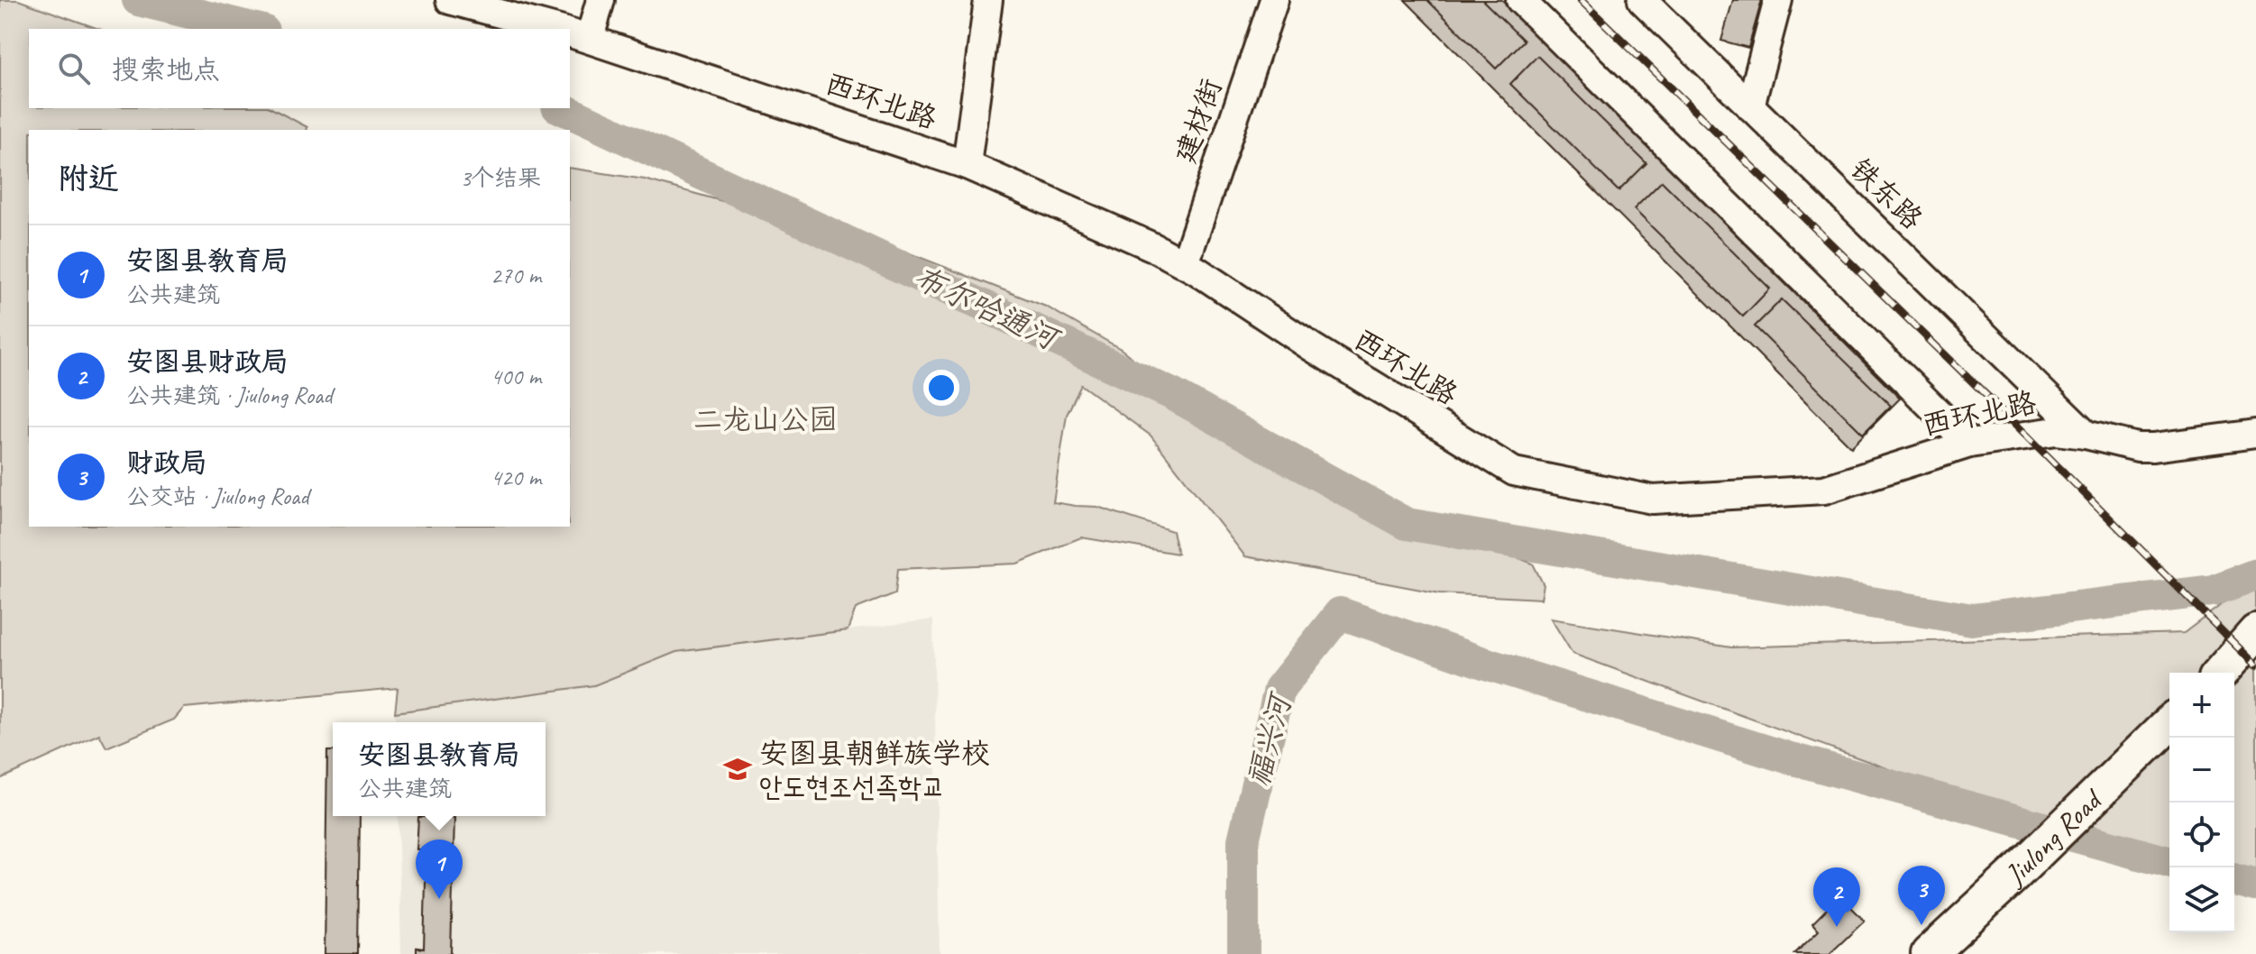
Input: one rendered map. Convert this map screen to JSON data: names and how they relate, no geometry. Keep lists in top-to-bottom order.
{
  "streets": {
    "main road": ["Jiulong Road"],
    "street": ["西环北路", "建材街", "铁东路"]
  },
  "crossings": [
    ["西环北路", "建材街"],
    ["西环北路", "铁东路"]
  ],
  "water": ["布尔哈通河", "福兴河"],
  "parks": ["二龙山公园"],
  "places": {
    "school or university": ["安图县朝鲜族学校 안도현조선족학교"]
  },
  "page": {
    "search": "搜索地点",
    "heading": ["附近", "3个结果"],
    "list": [
      {
        "mark": "1",
        "name": "安图县教育局",
        "note": "公共建筑",
        "value": "270 m"
      },
      {
        "mark": "2",
        "name": "安图县财政局",
        "note": "公共建筑 · Jiulong Road",
        "value": "400 m"
      },
      {
        "mark": "3",
        "name": "财政局",
        "note": "公交站 · Jiulong Road",
        "value": "420 m"
      }
    ],
    "map_buttons": ["+", "−"],
    "popup": ["安图县教育局", "公共建筑"],
    "pins": ["1", "3", "2"]
  }
}
